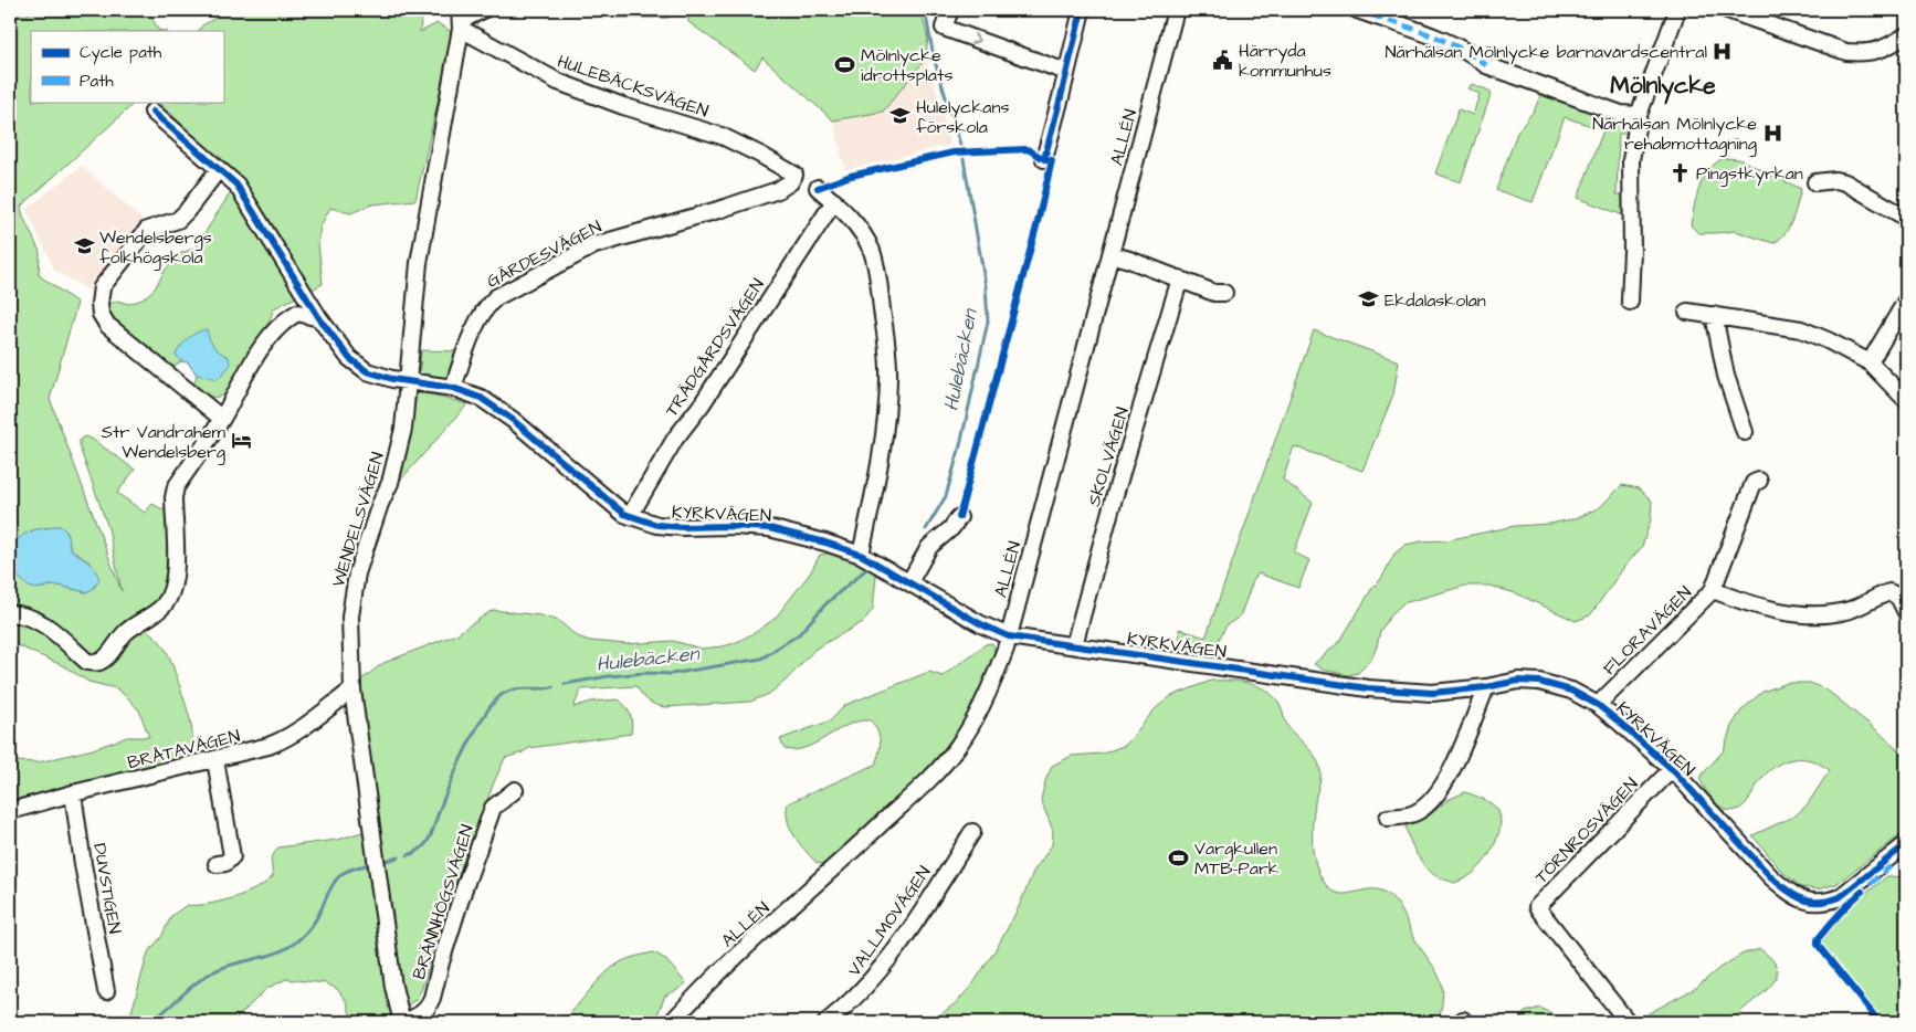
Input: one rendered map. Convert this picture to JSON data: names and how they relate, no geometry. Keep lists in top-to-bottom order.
{
  "streets": {
    "street": [
      "HULEBÄCKSVÄGEN",
      "ALLÉN",
      "GÄRDESVÄGEN",
      "TRÄDGÅRDSVÄGEN",
      "SKOLVÄGEN",
      "KYRKVÄGEN",
      "WENDELSVÄGEN",
      "FLORAVÄGEN",
      "BRÅTAVÄGEN",
      "TÖRNROSVÄGEN",
      "DUVSTIGEN",
      "BRÄNNHÖGSVÄGEN",
      "VALLMOVÄGEN"
    ]
  },
  "crossings": [
    ["HULEBÄCKSVÄGEN", "GÄRDESVÄGEN"],
    ["HULEBÄCKSVÄGEN", "WENDELSVÄGEN"],
    ["ALLÉN", "KYRKVÄGEN"],
    ["GÄRDESVÄGEN", "KYRKVÄGEN"],
    ["TRÄDGÅRDSVÄGEN", "KYRKVÄGEN"],
    ["SKOLVÄGEN", "KYRKVÄGEN"],
    ["KYRKVÄGEN", "WENDELSVÄGEN"],
    ["KYRKVÄGEN", "FLORAVÄGEN"],
    ["KYRKVÄGEN", "TÖRNROSVÄGEN"],
    ["WENDELSVÄGEN", "BRÅTAVÄGEN"],
    ["WENDELSVÄGEN", "BRÄNNHÖGSVÄGEN"],
    ["BRÅTAVÄGEN", "DUVSTIGEN"]
  ],
  "districts": ["Mölnlycke"],
  "water": ["Hulebäcken"],
  "places": {
    "hospital": ["Närhälsan Mölnlycke barnavårdscentral", "Närhälsan Mölnlycke rehabmottagning"],
    "public building": ["Härryda kommunhus"],
    "sports": ["Mölnlycke idrottsplats", "Vargkullen MTB-Park"],
    "school or university": ["Hulelyckans förskola", "Wendelsbergs folkhögskola", "Ekdalaskolan"],
    "church": ["Pingstkyrkan"],
    "hotel": ["Str Vandrahem Wendelsberg"]
  },
  "legend": ["Cycle path", "Path"]
}
